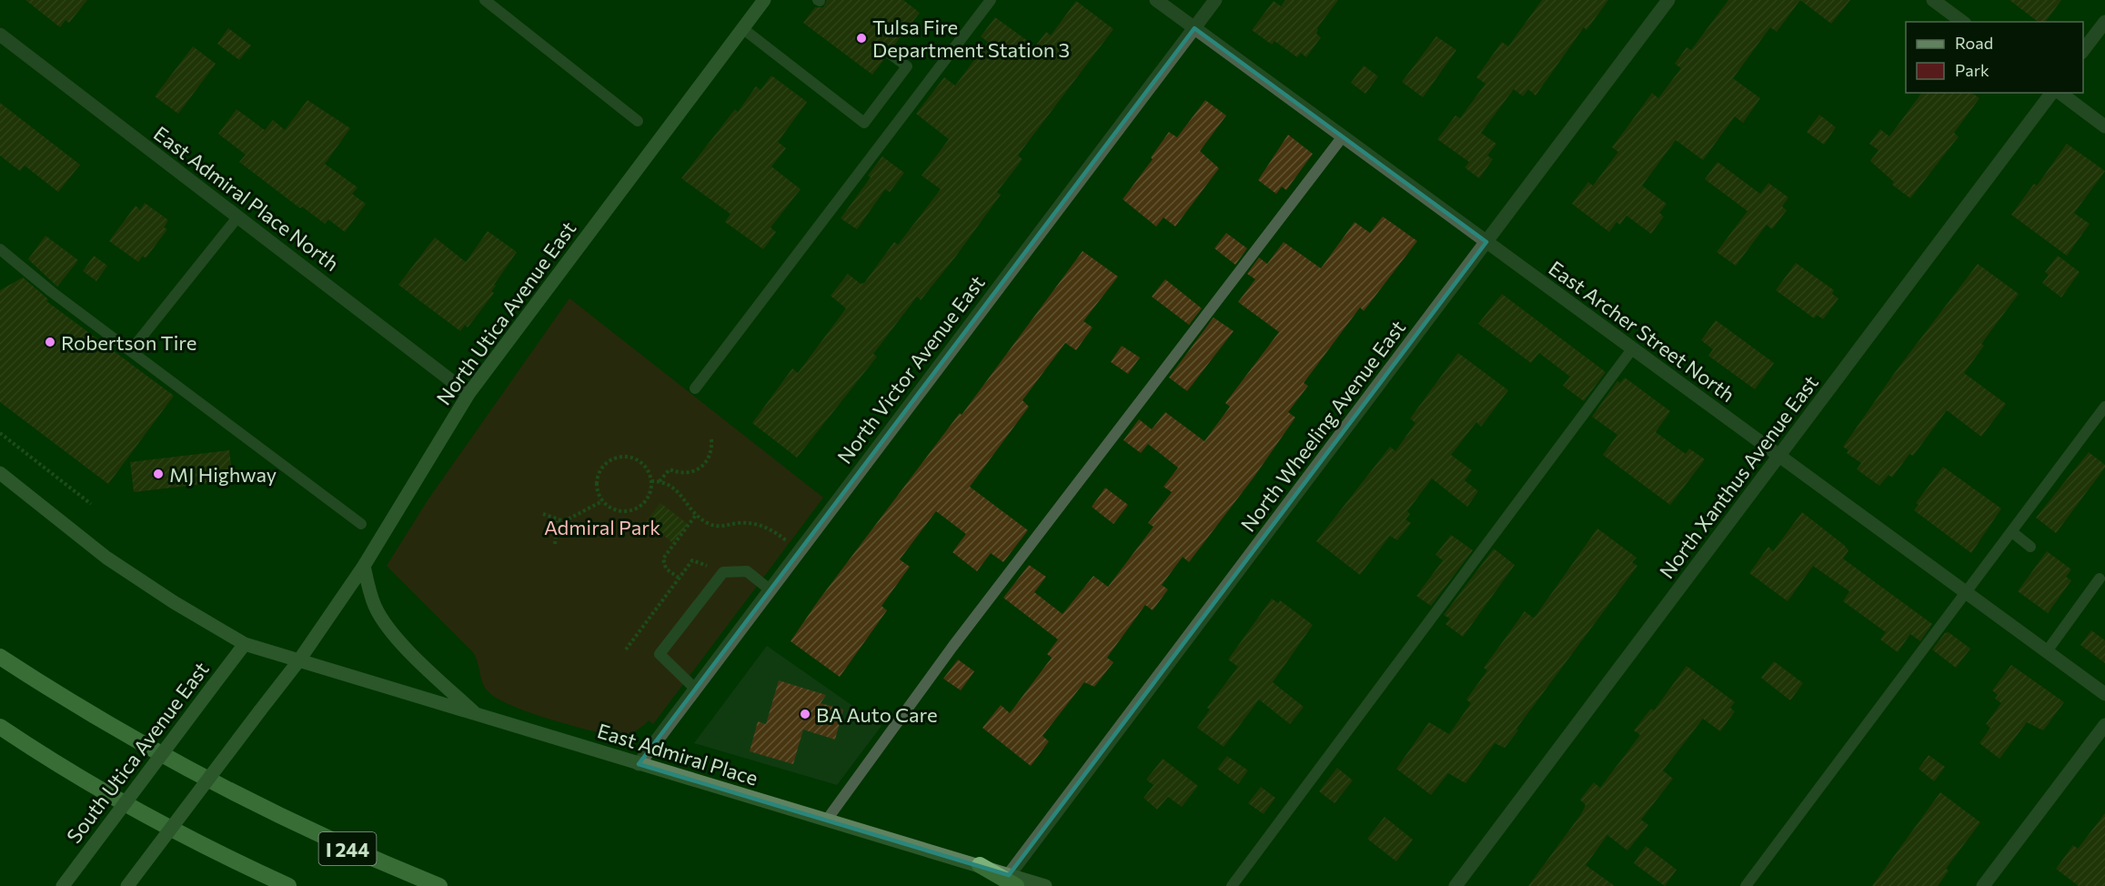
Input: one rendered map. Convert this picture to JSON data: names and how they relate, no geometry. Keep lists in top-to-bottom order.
{
  "streets": {
    "highway": ["I 244"],
    "main road": ["North Utica Avenue East", "South Utica Avenue East", "East Admiral Place"],
    "street": [
      "East Admiral Place North",
      "East Archer Street North",
      "North Victor Avenue East",
      "North Wheeling Avenue East",
      "North Xanthus Avenue East"
    ]
  },
  "crossings": [
    ["East Admiral Place North", "North Utica Avenue East"],
    ["North Utica Avenue East", "East Admiral Place"],
    ["East Archer Street North", "North Victor Avenue East"],
    ["East Archer Street North", "North Wheeling Avenue East"],
    ["East Archer Street North", "North Xanthus Avenue East"],
    ["North Victor Avenue East", "East Admiral Place"],
    ["South Utica Avenue East", "East Admiral Place"]
  ],
  "parks": ["Admiral Park"],
  "places": [
    "Tulsa Fire Department Station 3",
    "Robertson Tire",
    "MJ Highway",
    "BA Auto Care"
  ],
  "legend": ["Road", "Park"]
}
